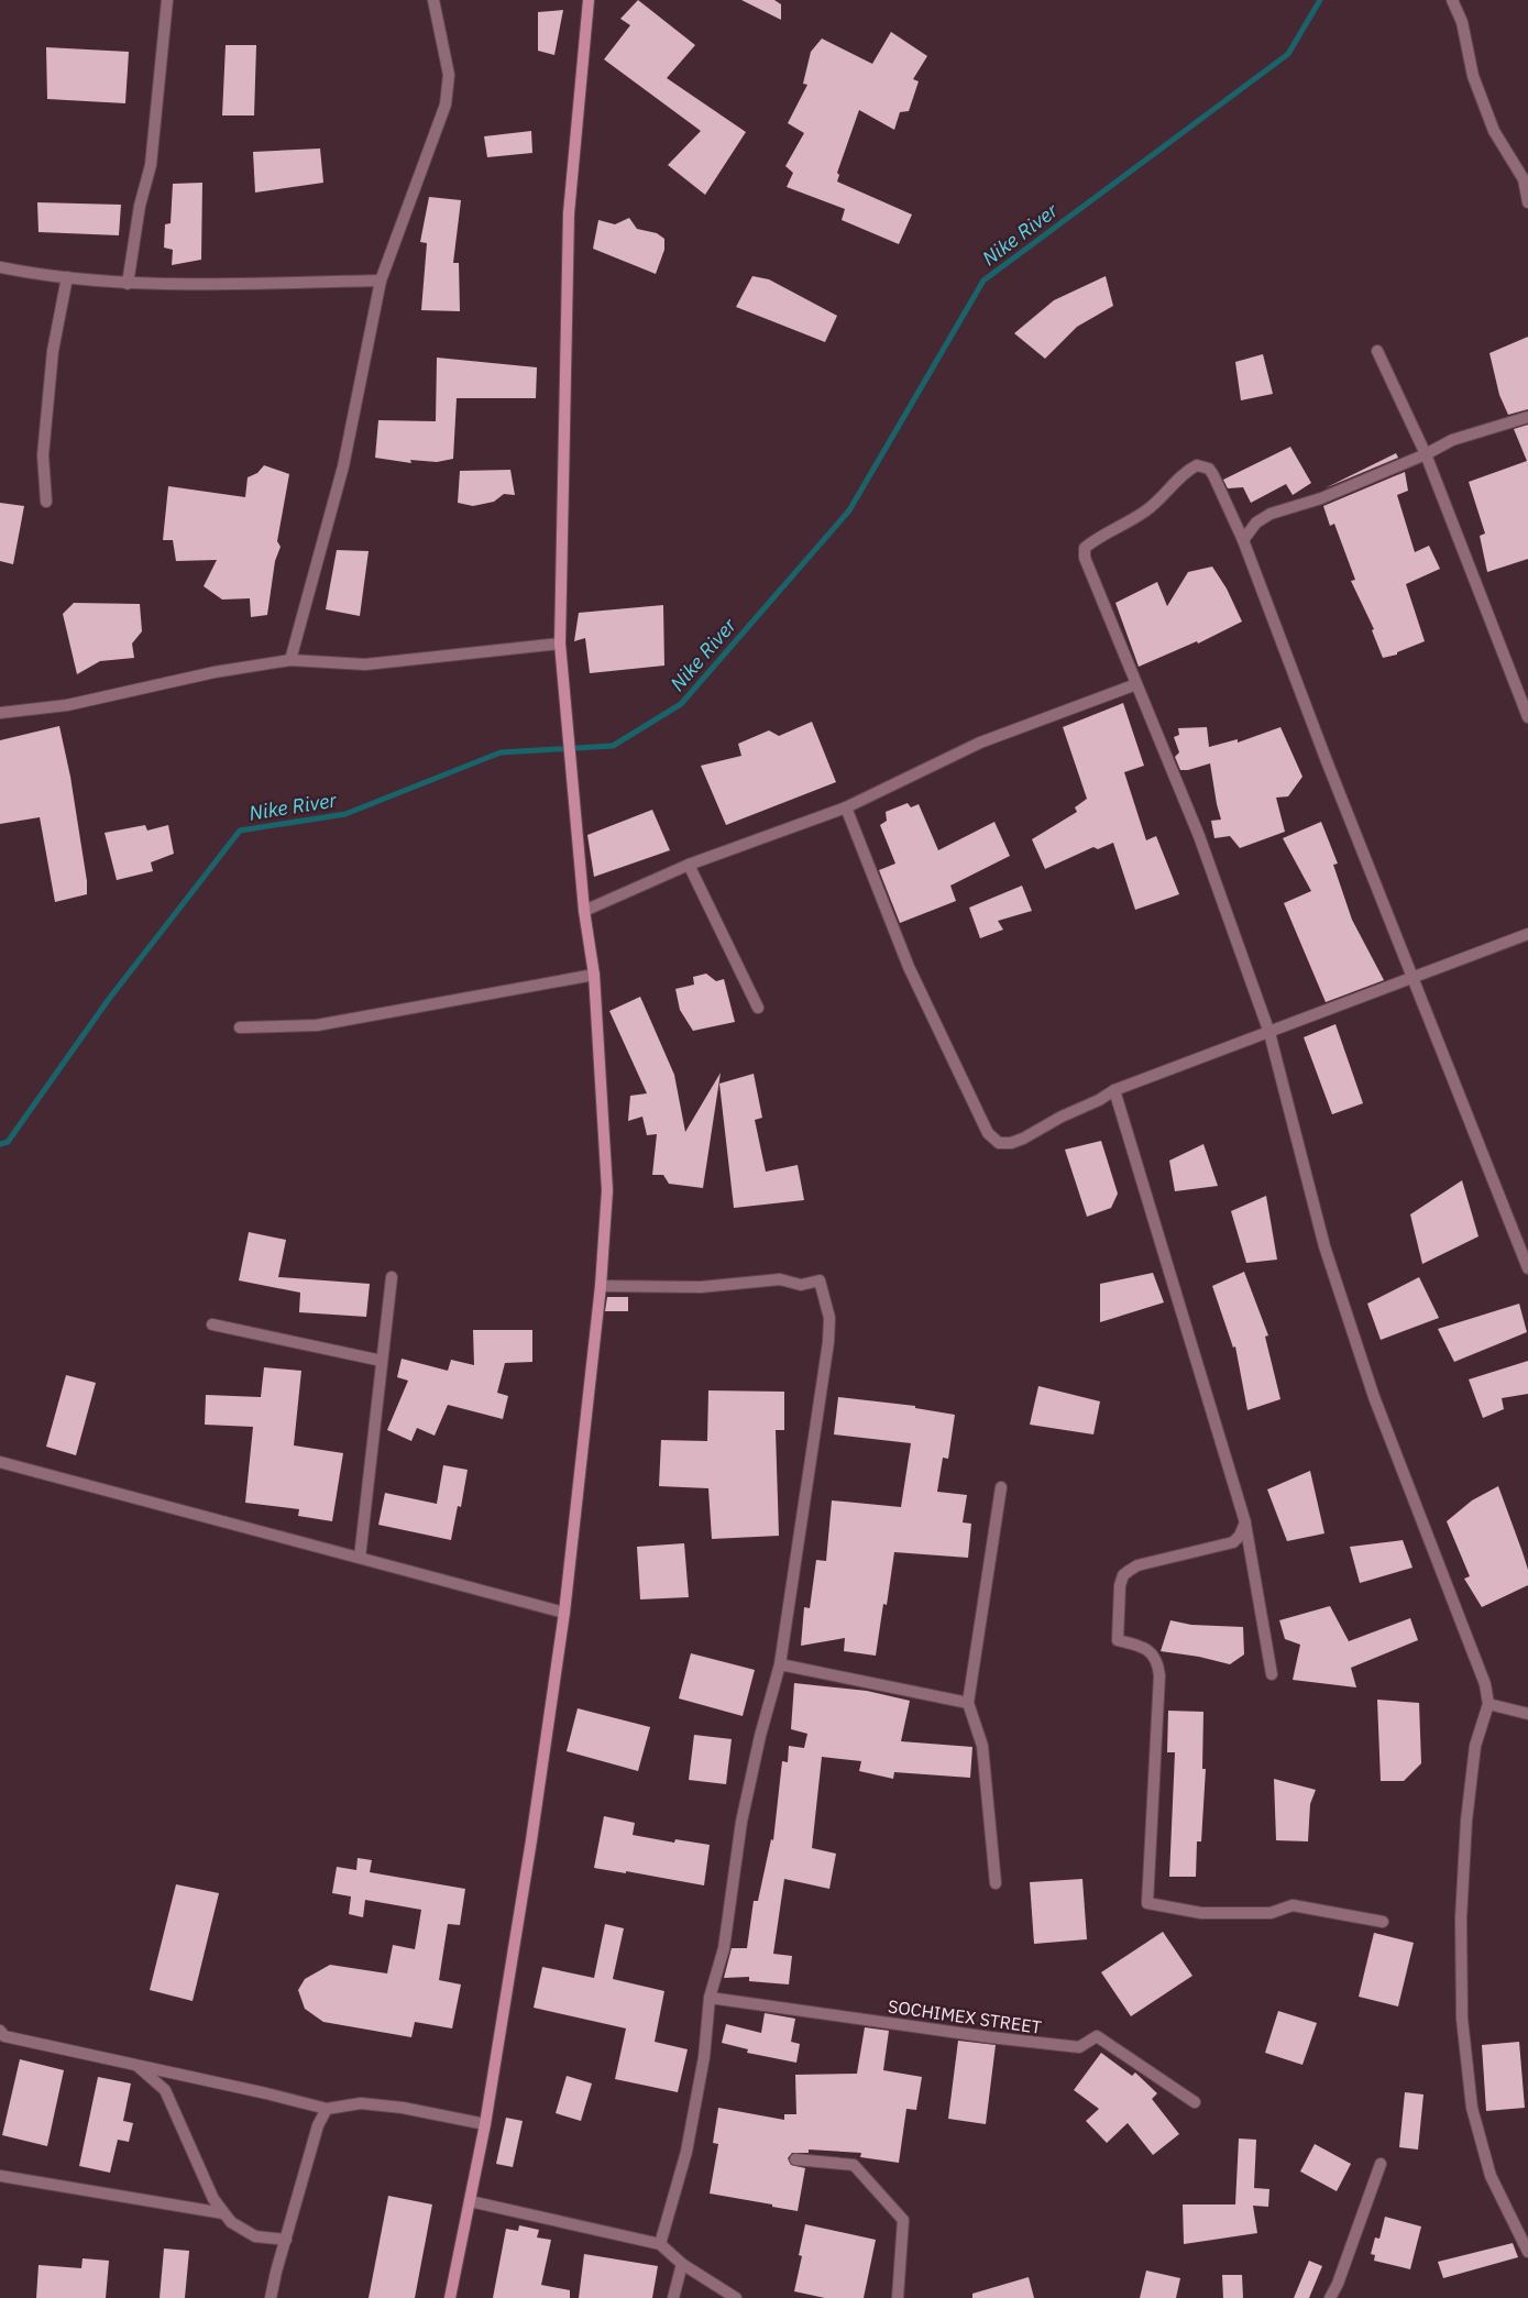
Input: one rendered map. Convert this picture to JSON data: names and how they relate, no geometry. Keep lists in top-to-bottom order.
{
  "streets": {
    "street": ["SOCHIMEX STREET"]
  },
  "water": ["Nike River"]
}
